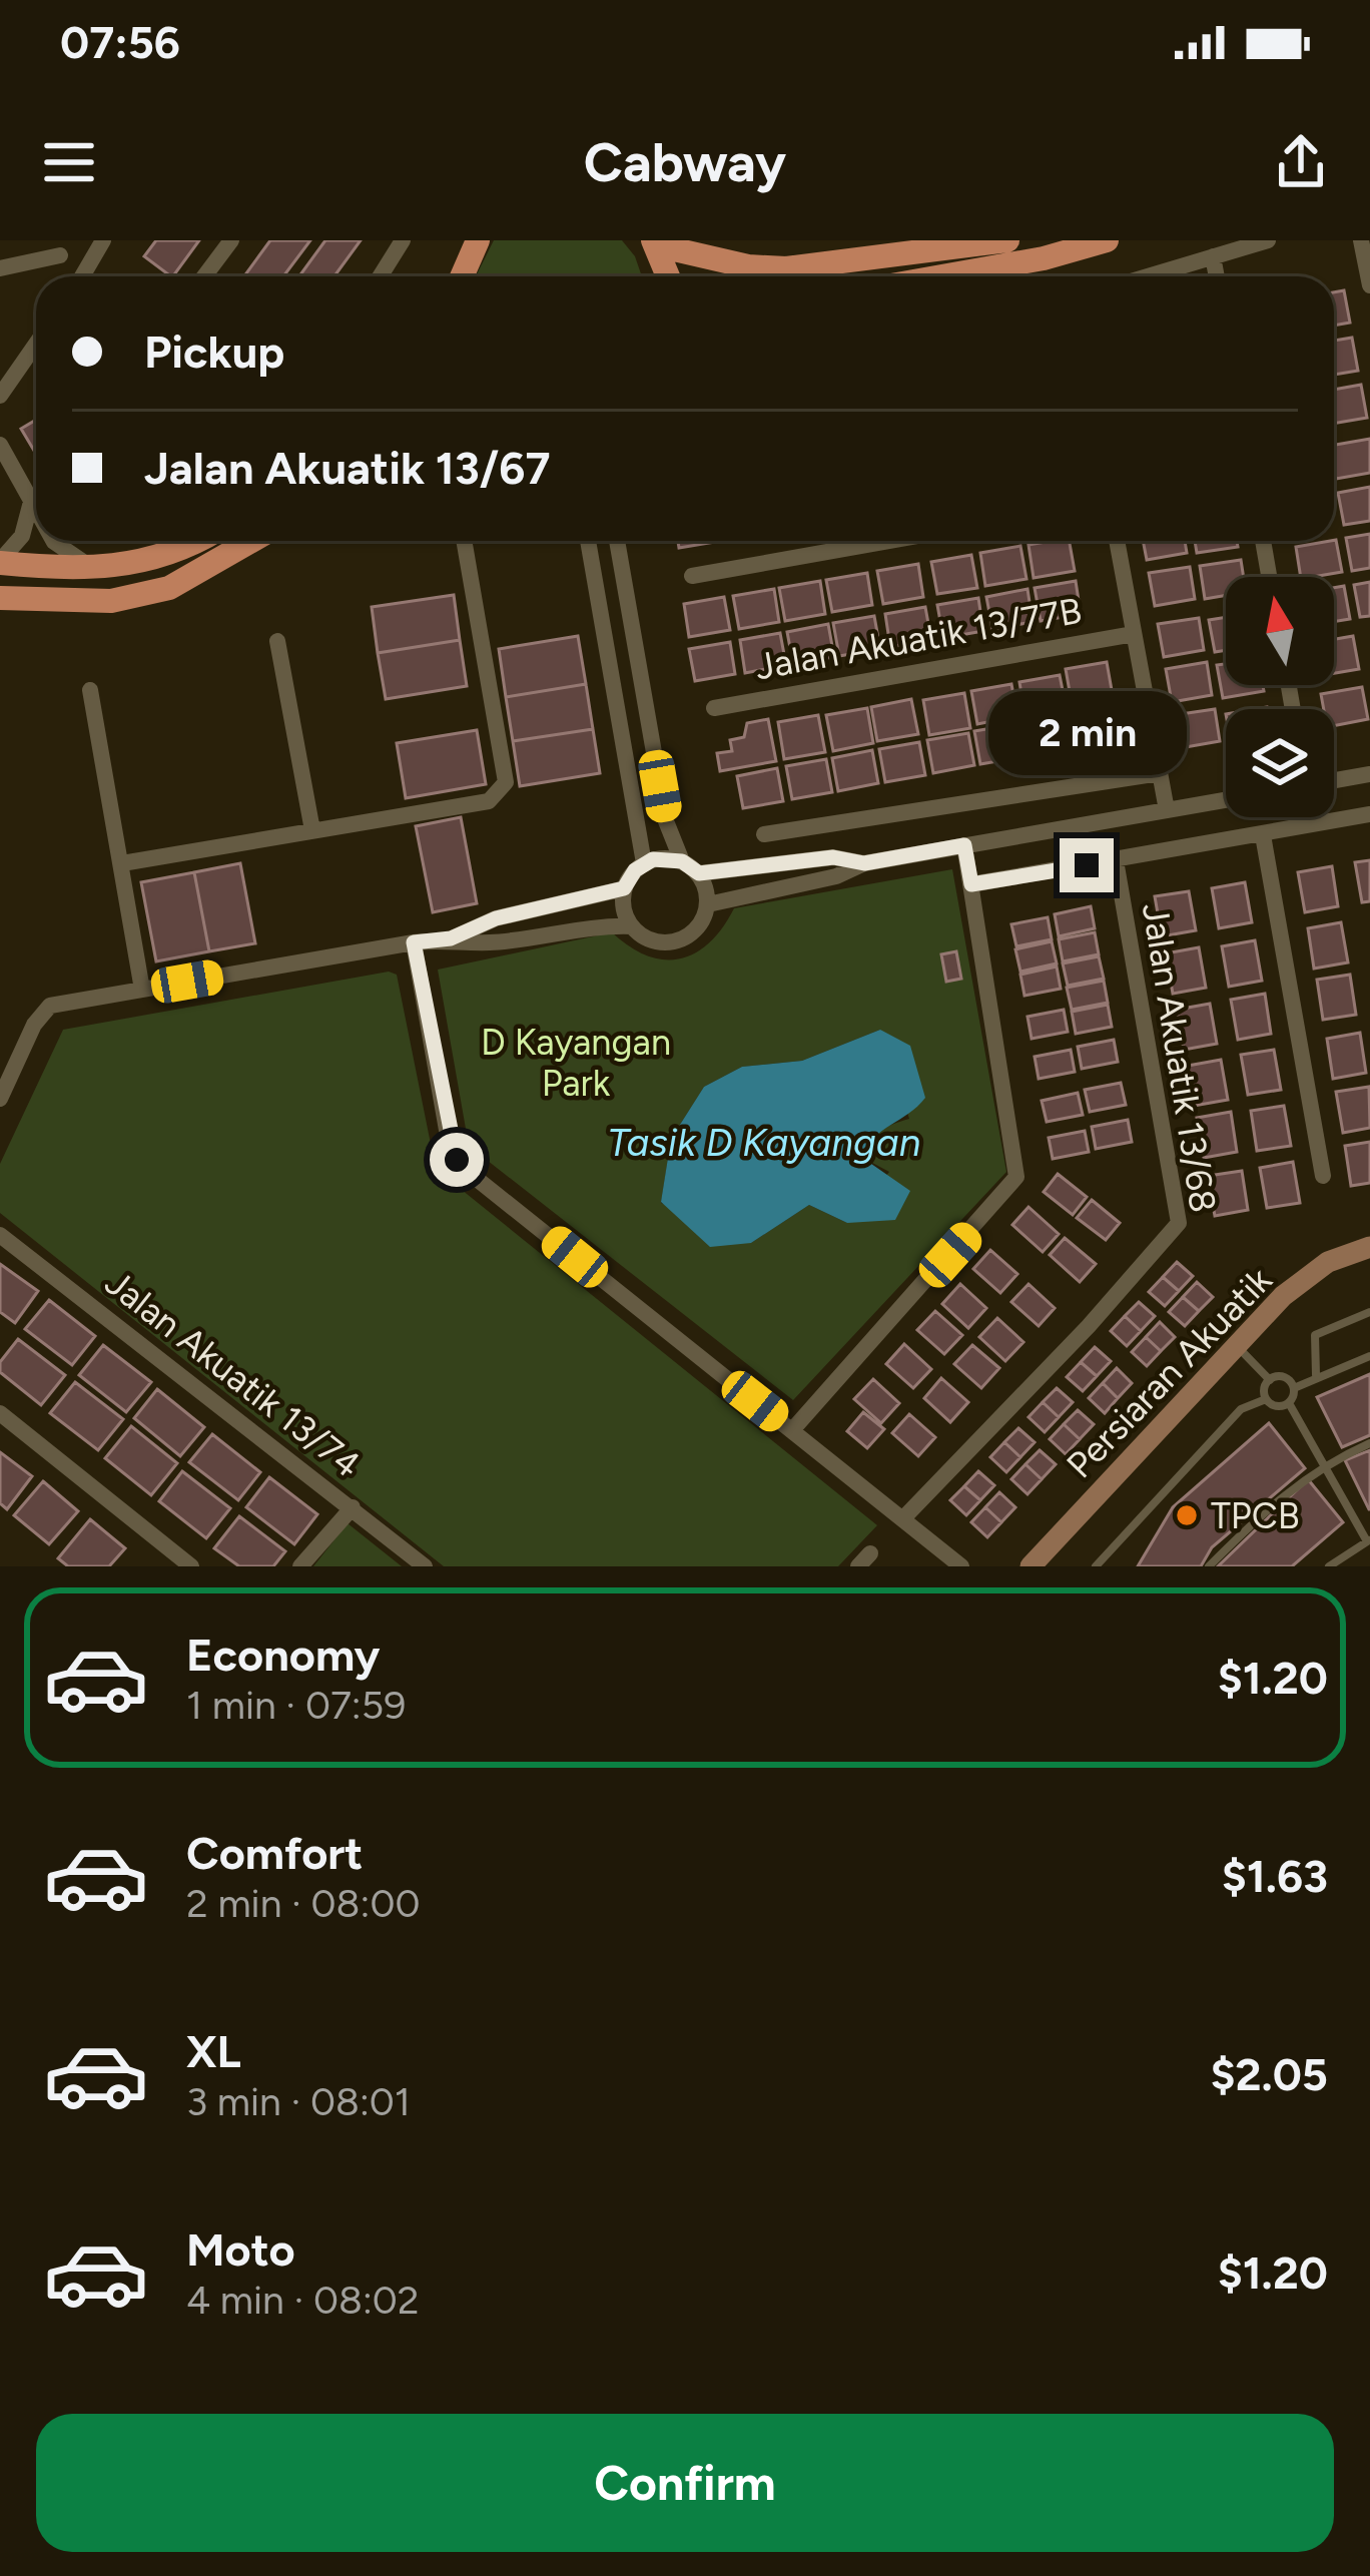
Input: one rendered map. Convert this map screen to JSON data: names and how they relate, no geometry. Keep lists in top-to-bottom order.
{
  "streets": {
    "street": [
      "Jalan Akuatik 13/77B",
      "Jalan Akuatik 13/68",
      "Persiaran Akuatik",
      "Jalan Akuatik 13/74"
    ]
  },
  "water": ["Tasik D Kayangan"],
  "parks": ["D Kayangan Park"],
  "places": ["TPCB"],
  "north": "top",
  "page": {
    "status": "07:56",
    "header": "Cabway",
    "banner": ["Pickup", "Jalan Akuatik 13/67"],
    "bubble": "2 min",
    "list": [
      {
        "name": "Economy",
        "note": "1 min · 07:59",
        "value": "$1.20"
      },
      {
        "name": "Comfort",
        "note": "2 min · 08:00",
        "value": "$1.63"
      },
      {
        "name": "XL",
        "note": "3 min · 08:01",
        "value": "$2.05"
      },
      {
        "name": "Moto",
        "note": "4 min · 08:02",
        "value": "$1.20"
      }
    ],
    "buttons": "Confirm"
  }
}
